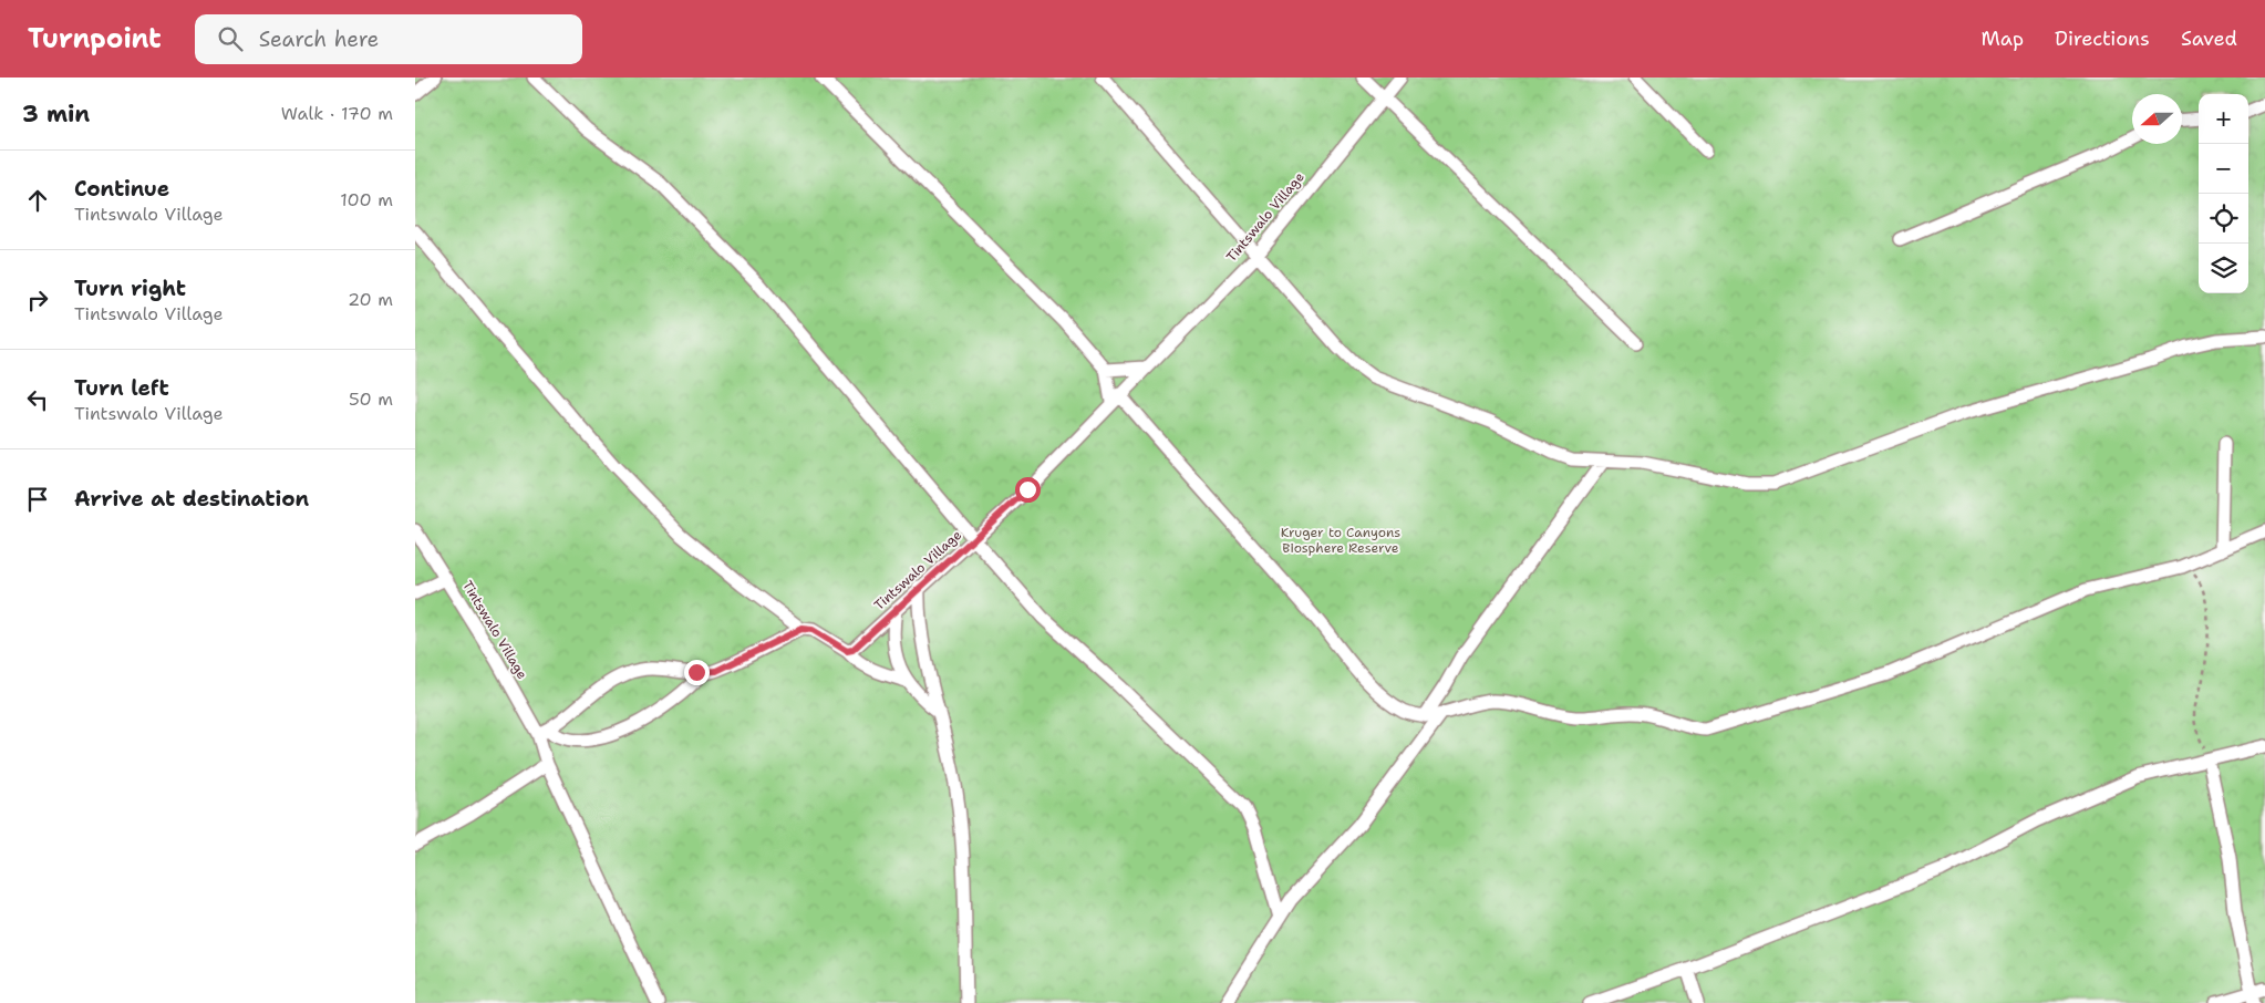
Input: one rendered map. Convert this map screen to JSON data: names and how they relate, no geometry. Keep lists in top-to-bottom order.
{
  "streets": {
    "street": ["Tintswalo Village"]
  },
  "parks": ["Kruger to Canyons Biosphere Reserve"],
  "north": "left",
  "page": {
    "header": "Turnpoint",
    "search": "Search here",
    "nav": ["Map", "Directions", "Saved"],
    "heading": ["3 min", "Walk · 170 m"],
    "map_buttons": ["+", "−"],
    "list": [
      ["Continue", "Tintswalo Village", "100 m"],
      ["Turn right", "Tintswalo Village", "20 m"],
      ["Turn left", "Tintswalo Village", "50 m"],
      "Arrive at destination"
    ]
  }
}
